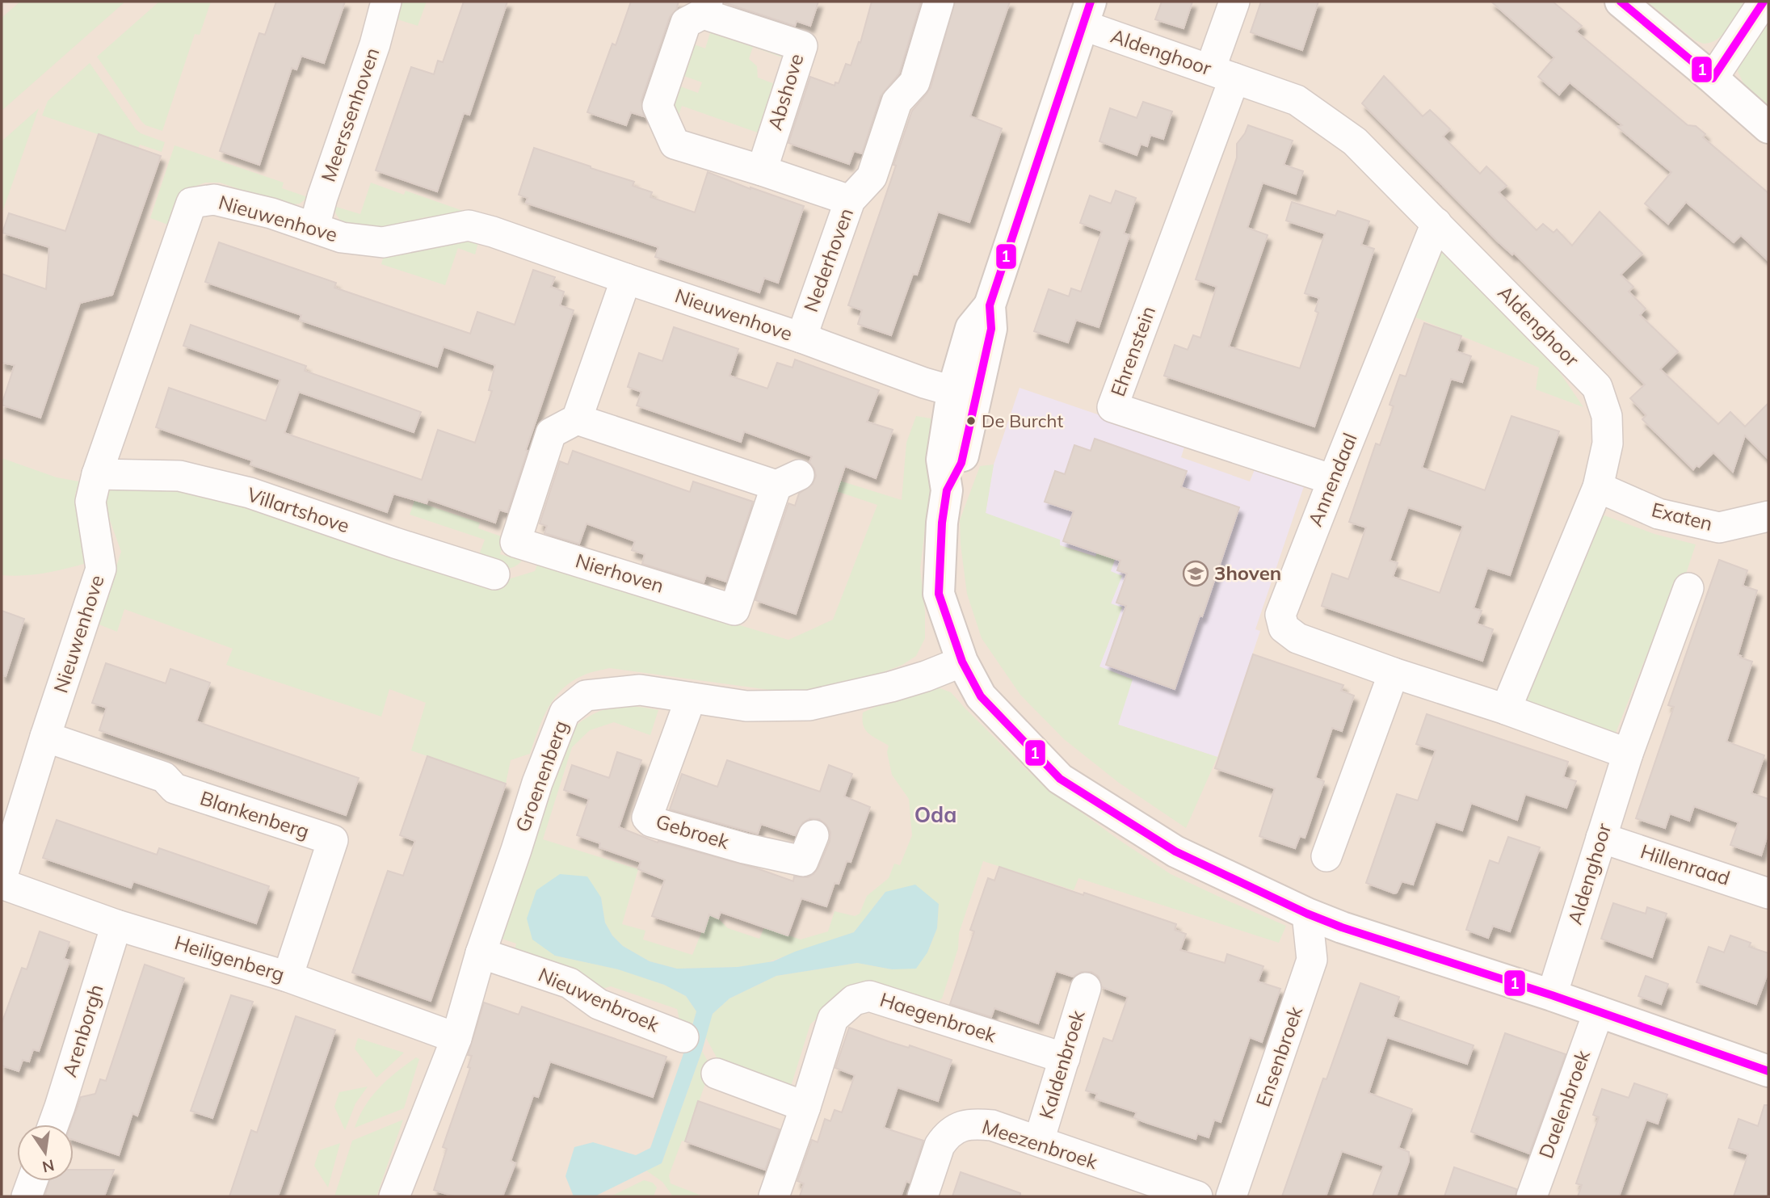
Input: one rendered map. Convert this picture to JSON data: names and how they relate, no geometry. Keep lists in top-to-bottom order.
{
  "streets": {
    "street": [
      "Aldenghoor",
      "Abshove",
      "Meerssenhoven",
      "Nieuwenhove",
      "Nederhoven",
      "Ehrenstein",
      "Annendaal",
      "Villartshove",
      "Exaten",
      "Nierhoven",
      "Groenenberg",
      "Blankenberg",
      "Gebroek",
      "Hillenraad",
      "Heiligenberg",
      "Nieuwenbroek",
      "Haegenbroek",
      "Arenborgh",
      "Ensenbroek",
      "Kaldenbroek",
      "Daelenbroek",
      "Meezenbroek"
    ]
  },
  "crossings": [
    ["Aldenghoor", "Ehrenstein"],
    ["Aldenghoor", "Annendaal"],
    ["Aldenghoor", "Exaten"],
    ["Aldenghoor", "Hillenraad"],
    ["Abshove", "Nederhoven"],
    ["Meerssenhoven", "Nieuwenhove"],
    ["Nieuwenhove", "Nederhoven"],
    ["Nieuwenhove", "Villartshove"],
    ["Nieuwenhove", "Blankenberg"],
    ["Ehrenstein", "Annendaal"],
    ["Groenenberg", "Gebroek"],
    ["Groenenberg", "Heiligenberg"],
    ["Groenenberg", "Nieuwenbroek"],
    ["Blankenberg", "Heiligenberg"],
    ["Heiligenberg", "Arenborgh"],
    ["Haegenbroek", "Kaldenbroek"],
    ["Kaldenbroek", "Meezenbroek"]
  ],
  "districts": ["Oda"],
  "places": {
    "other": ["De Burcht"],
    "school or university": ["3hoven"]
  },
  "lines": ["transit line 1"],
  "north": "bottom"
}
